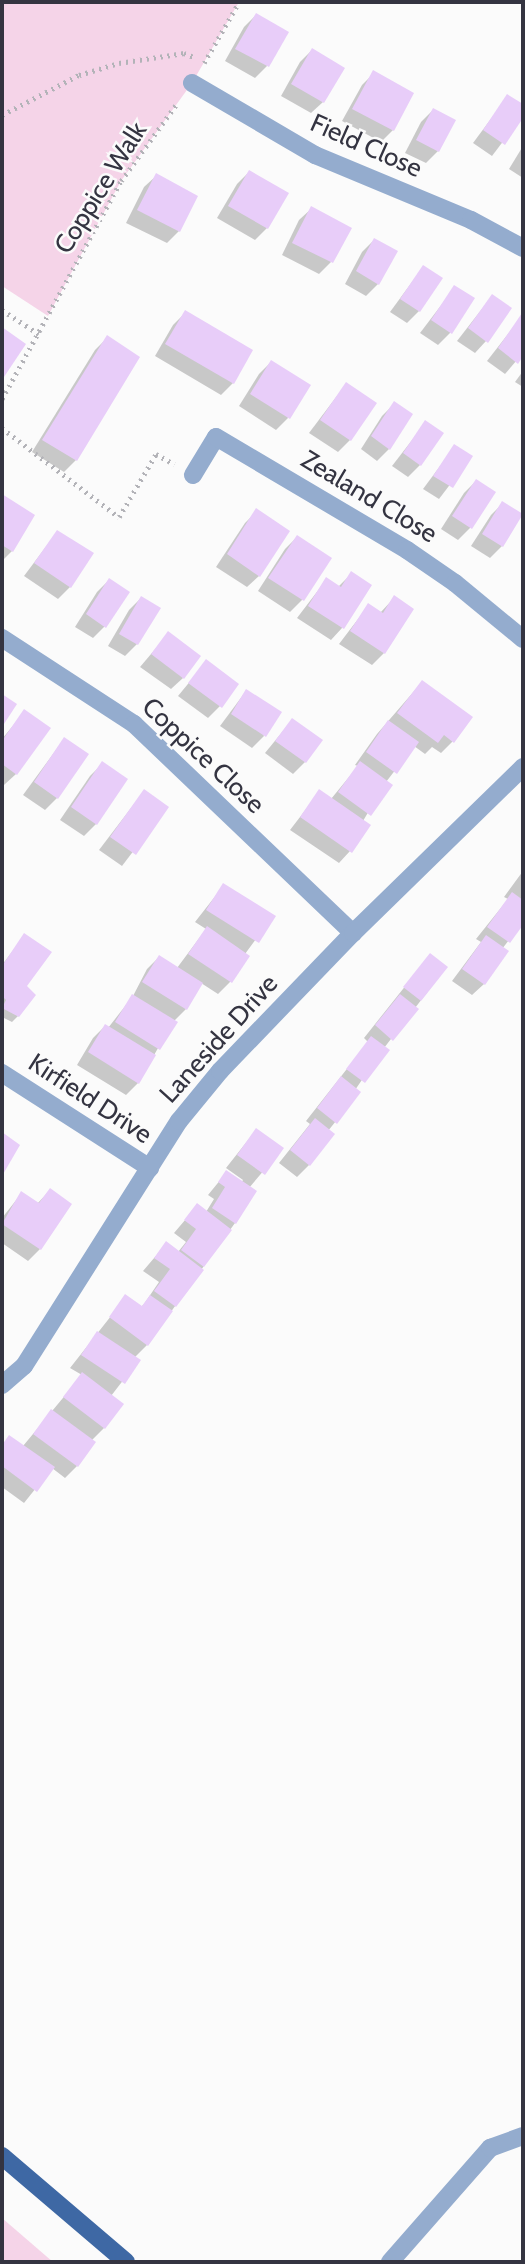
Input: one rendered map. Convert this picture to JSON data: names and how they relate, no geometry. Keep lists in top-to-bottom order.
{
  "streets": {
    "street": [
      "Field Close",
      "Zealand Close",
      "Coppice Close",
      "Laneside Drive",
      "Kirfield Drive"
    ],
    "path": ["Coppice Walk"]
  },
  "crossings": [
    ["Field Close", "Coppice Walk"],
    ["Coppice Close", "Laneside Drive"],
    ["Laneside Drive", "Kirfield Drive"]
  ]
}
